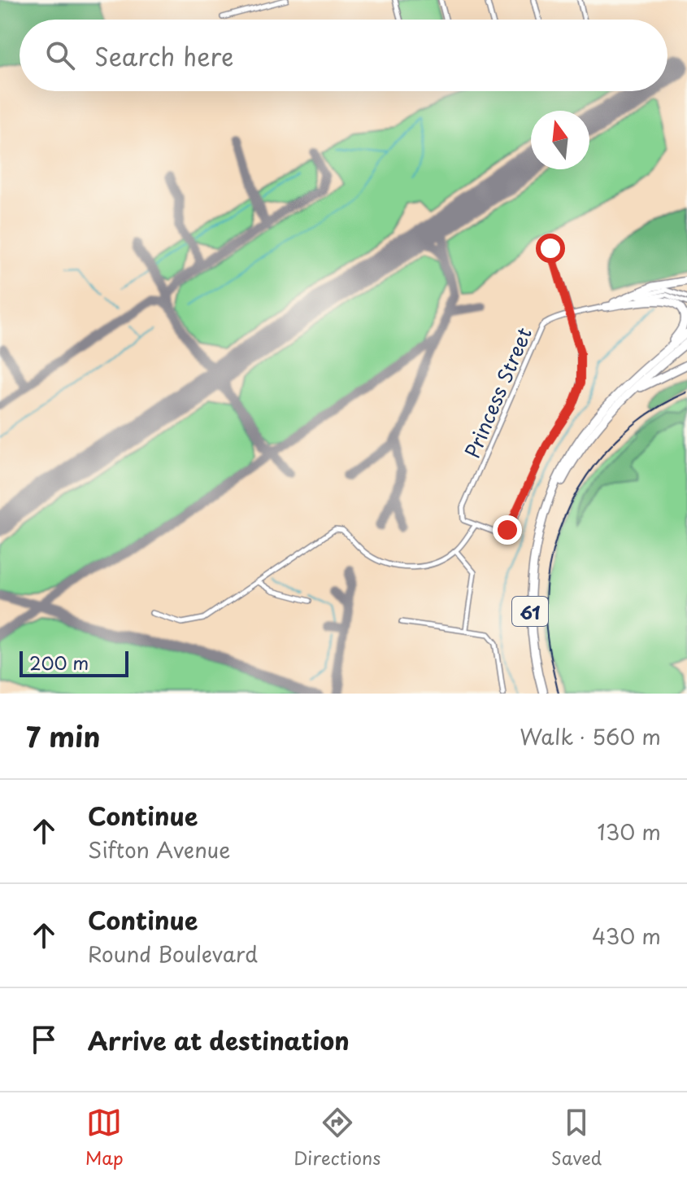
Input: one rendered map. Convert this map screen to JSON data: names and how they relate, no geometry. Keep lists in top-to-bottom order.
{
  "streets": {
    "highway": ["61"],
    "street": ["Princess Street"]
  },
  "scale_bar": "200 m",
  "north": "top",
  "page": {
    "search": "Search here",
    "scale": "200 m",
    "heading": ["7 min", "Walk · 560 m"],
    "list": [
      ["Continue", "Sifton Avenue", "130 m"],
      ["Continue", "Round Boulevard", "430 m"],
      "Arrive at destination"
    ],
    "nav": ["Map", "Directions", "Saved"]
  }
}
